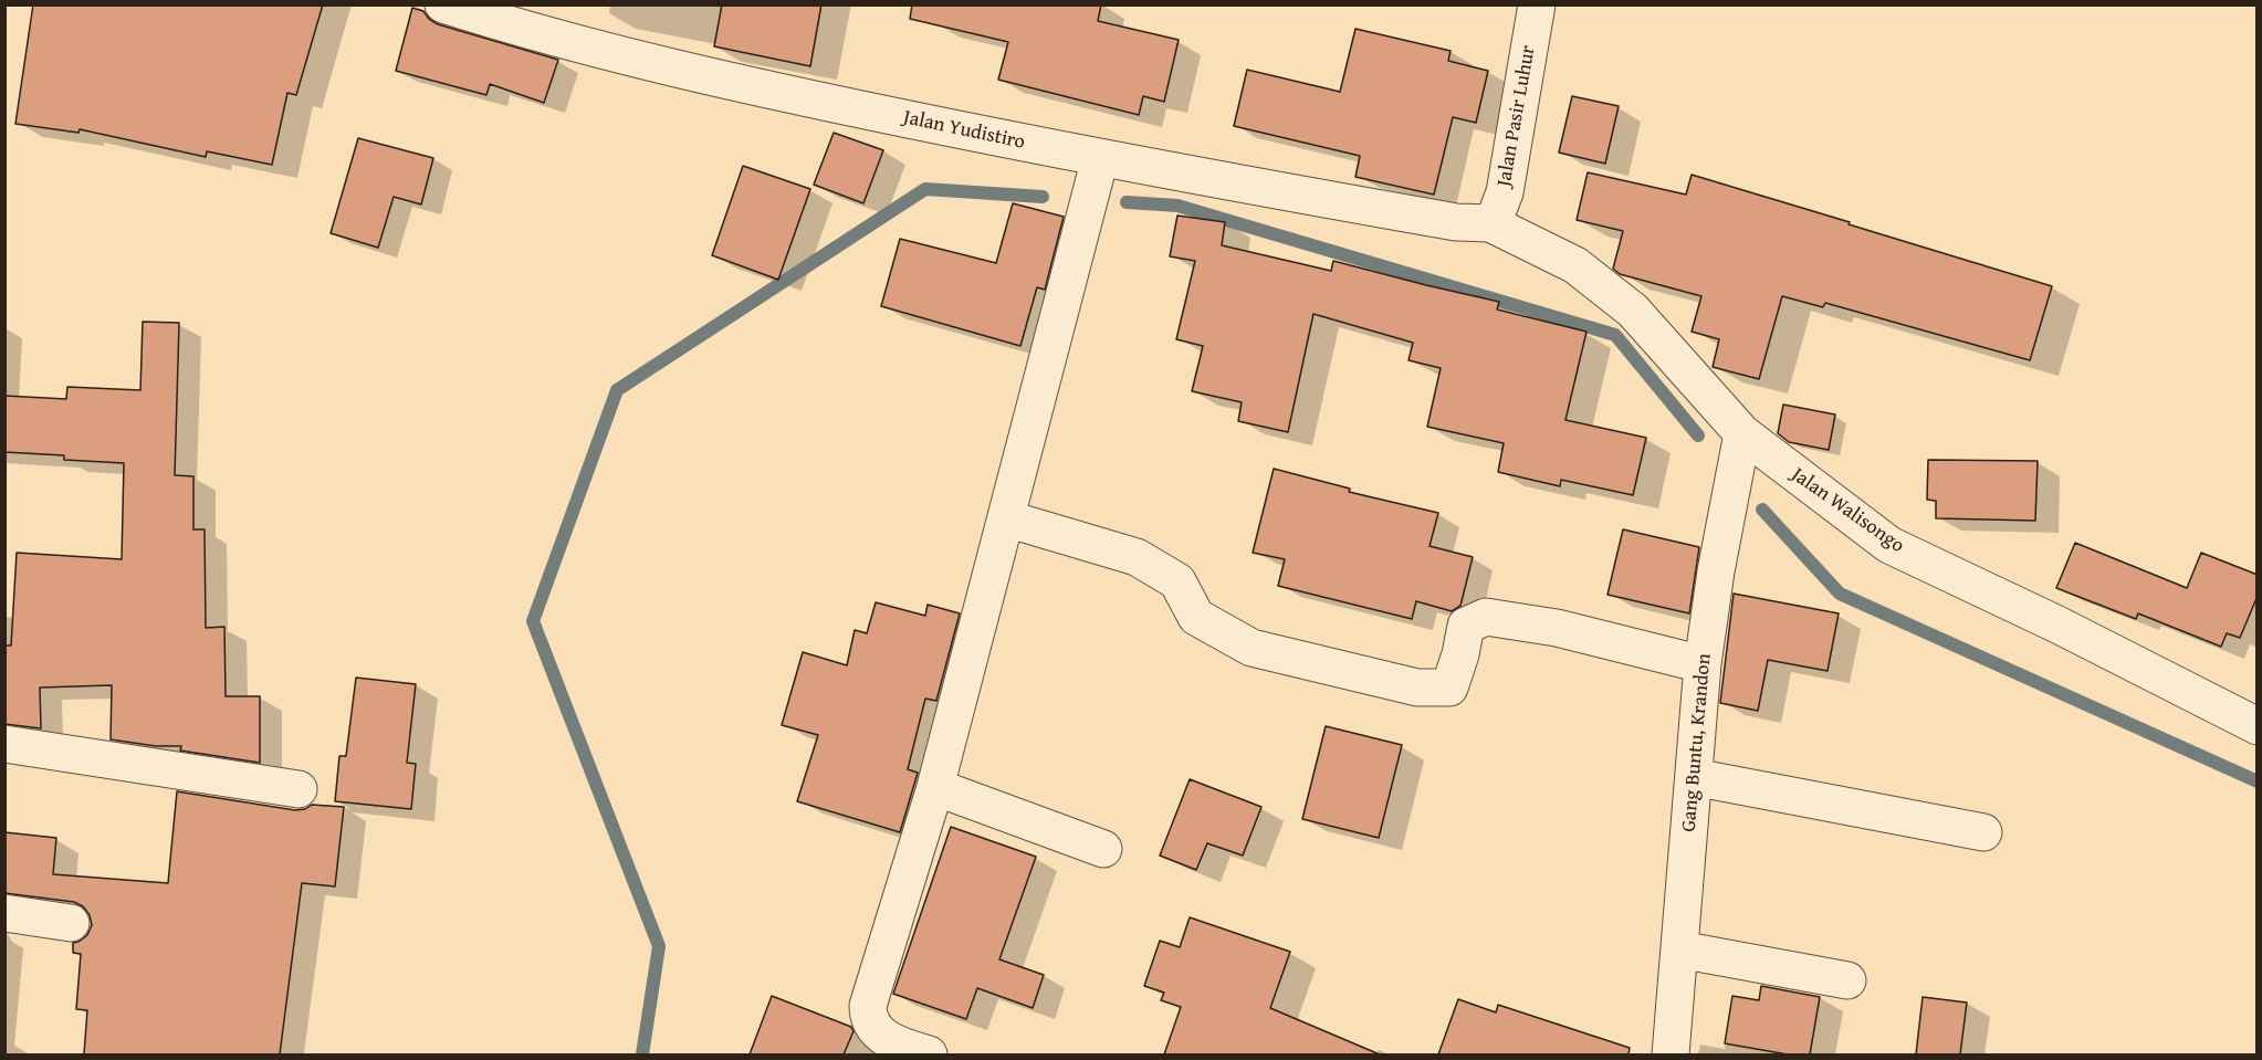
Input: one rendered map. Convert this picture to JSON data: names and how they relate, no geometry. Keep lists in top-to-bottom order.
{
  "streets": {
    "street": [
      "Jalan Pasir Luhur",
      "Jalan Yudistiro",
      "Jalan Walisongo",
      "Gang Buntu, Krandon"
    ]
  },
  "crossings": [
    ["Jalan Pasir Luhur", "Jalan Yudistiro"],
    ["Jalan Pasir Luhur", "Jalan Walisongo"],
    ["Jalan Yudistiro", "Jalan Walisongo"],
    ["Jalan Walisongo", "Gang Buntu, Krandon"]
  ]
}
